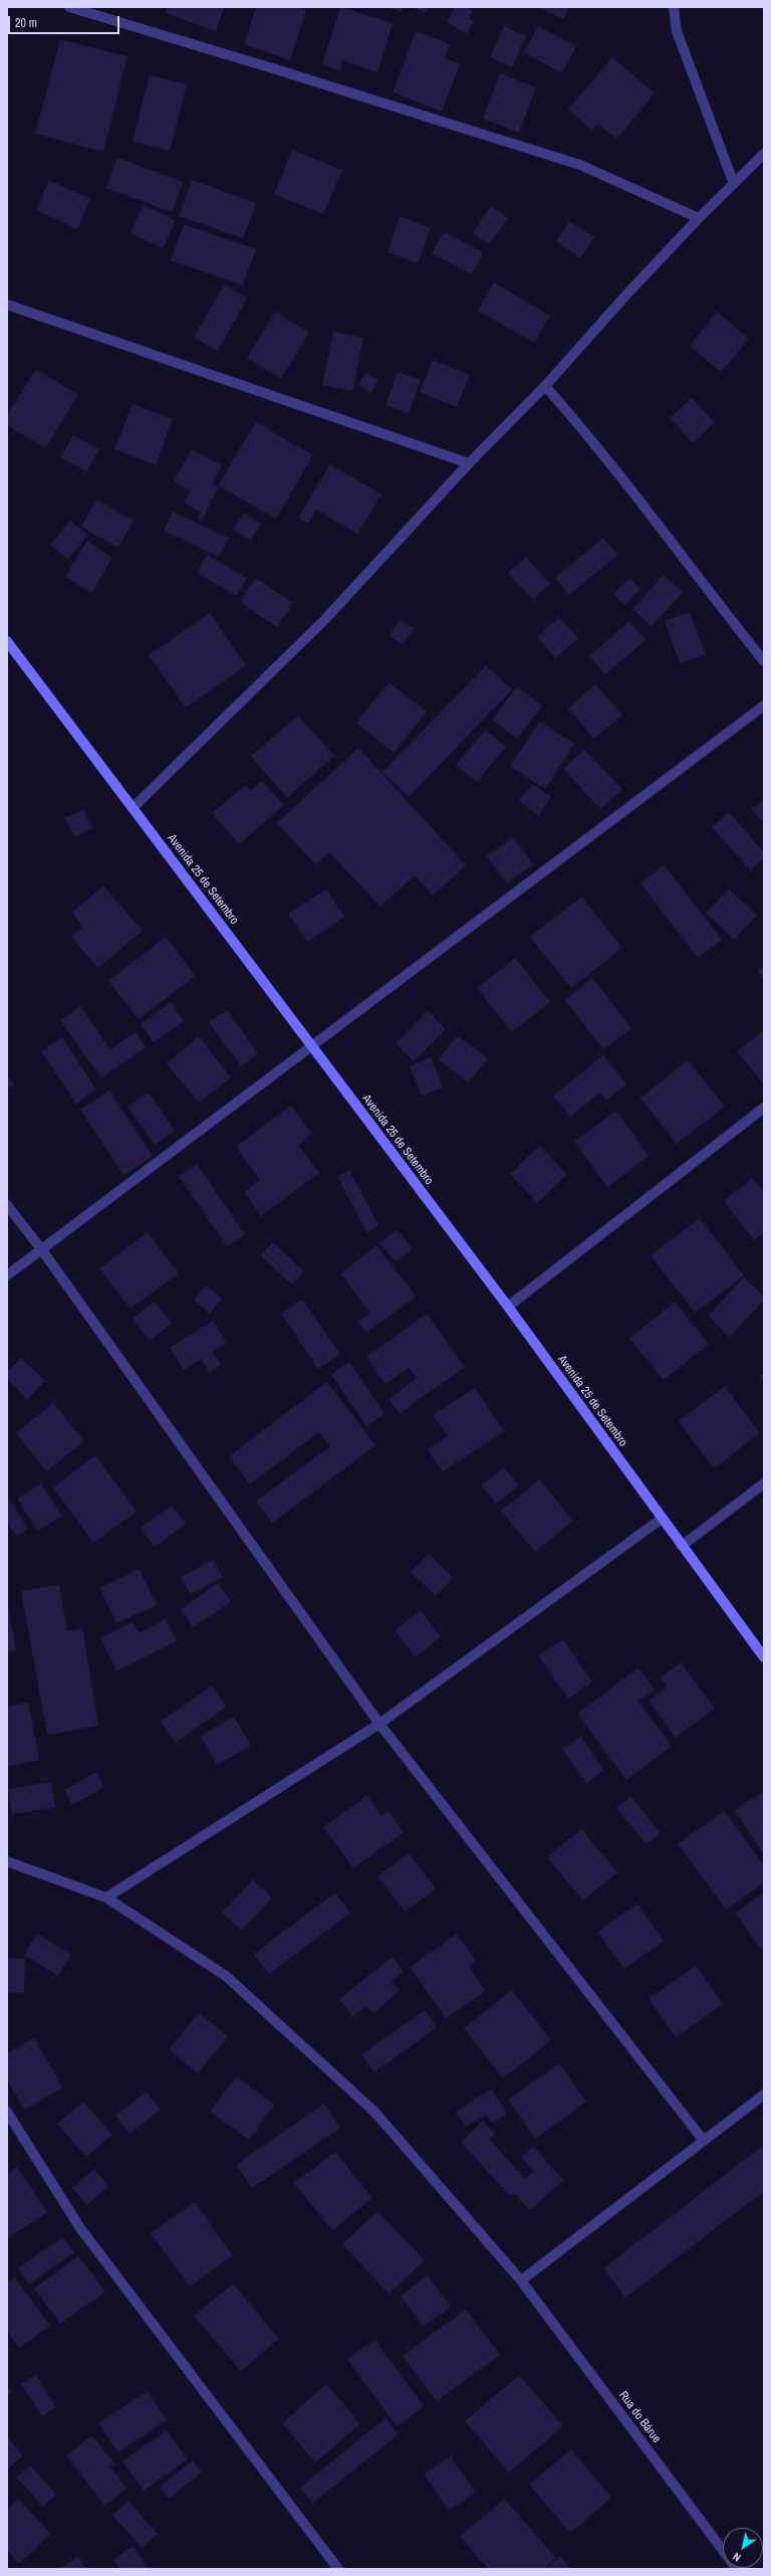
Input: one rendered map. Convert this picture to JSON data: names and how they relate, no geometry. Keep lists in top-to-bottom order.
{
  "streets": {
    "street": ["Avenida 25 de Setembro", "Rua do Bárue"]
  },
  "scale_bar": "20 m",
  "north": "bottom left"
}
